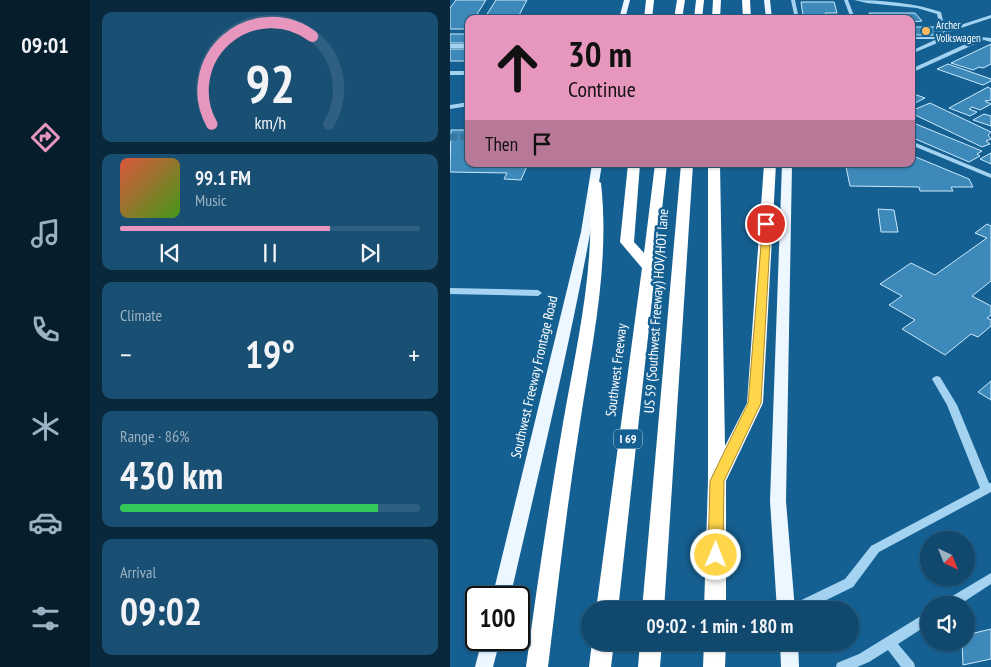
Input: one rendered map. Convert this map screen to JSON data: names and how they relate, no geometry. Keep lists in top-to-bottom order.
{
  "streets": {
    "highway": ["US 59 (Southwest Freeway) HOV/HOT lane", "Southwest Freeway", "I 69"],
    "main road": ["Southwest Freeway Frontage Road"]
  },
  "places": ["Archer Volkswagen"],
  "north": "bottom right",
  "page": {
    "tabs": "09:01",
    "turn": ["30 m", "Continue"],
    "then": "Then",
    "song": ["99.1 FM", "Music"],
    "tile": [
      "Climate",
      ["Range · 86%", "430 km"],
      ["Arrival", "09:02"]
    ],
    "heat": ["−", "19°", "+"],
    "limit": "100",
    "trip": "09:02 · 1 min · 180 m",
    "gauge": ["92", "km/h"]
  }
}
